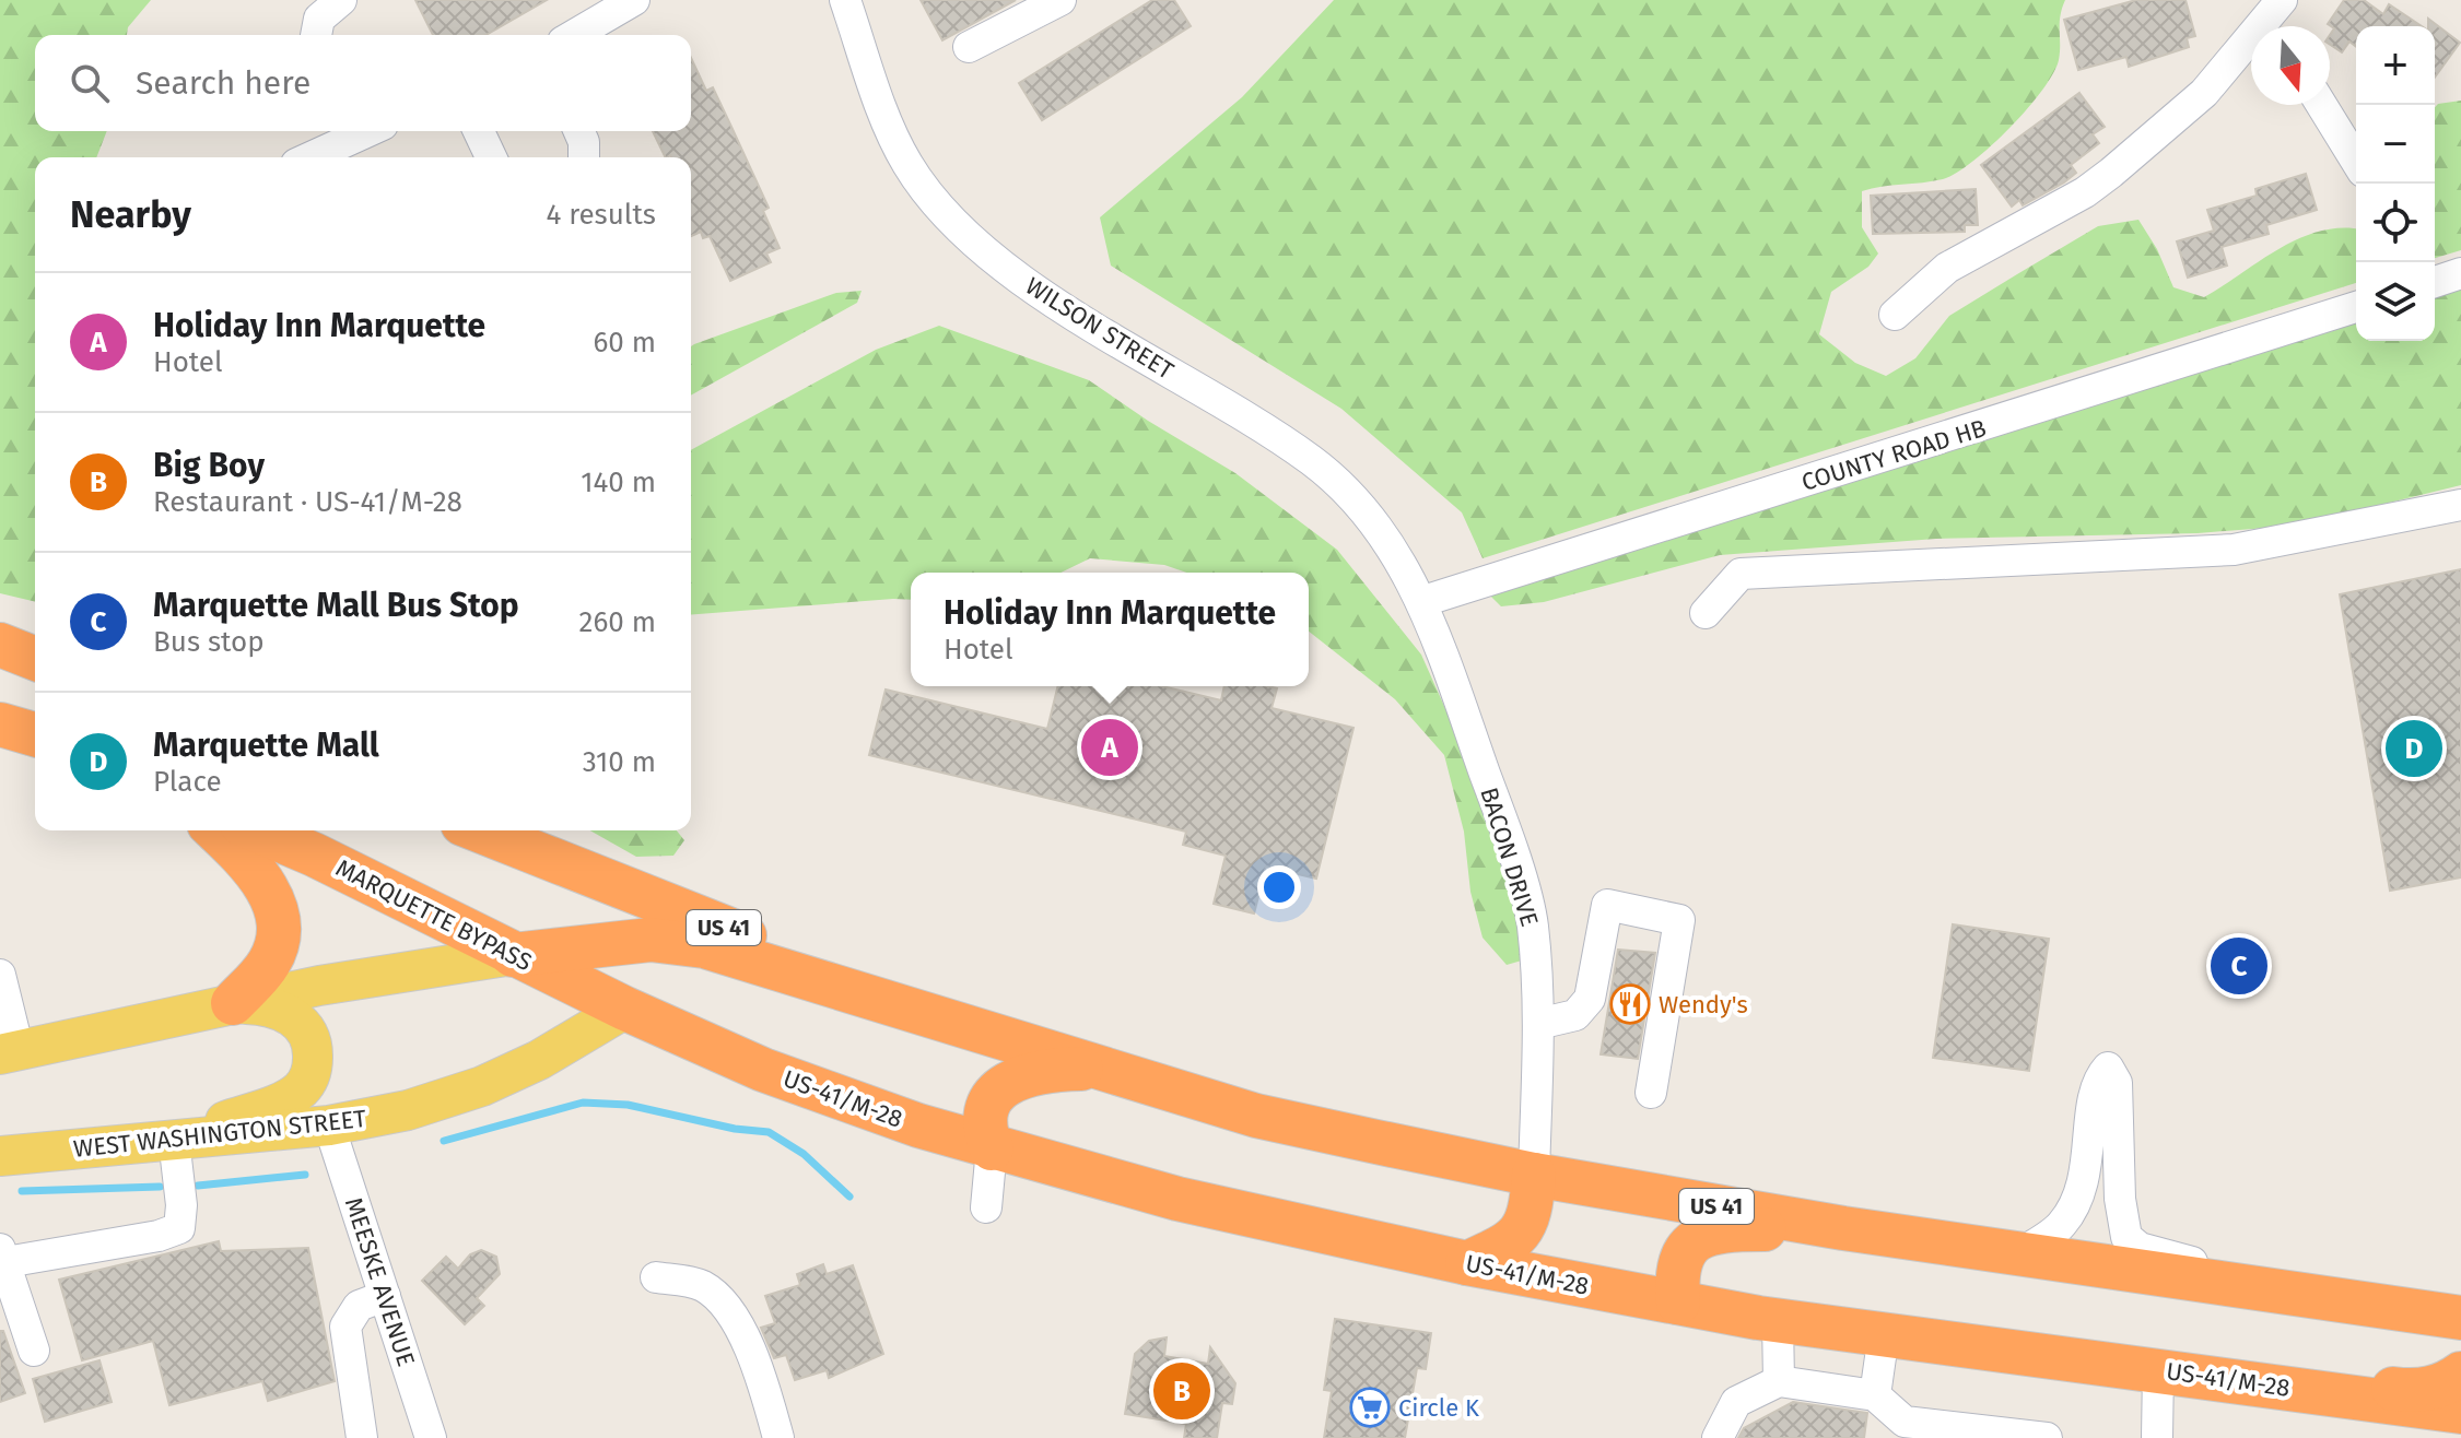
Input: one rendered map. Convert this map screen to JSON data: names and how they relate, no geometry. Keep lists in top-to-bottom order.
{
  "streets": {
    "highway": ["MARQUETTE BYPASS", "US 41", "US-41/M-28"],
    "main road": ["WEST WASHINGTON STREET"],
    "street": [
      "WILSON STREET",
      "COUNTY ROAD HB",
      "BACON DRIVE",
      "MEESKE AVENUE"
    ]
  },
  "crossings": [
    ["WILSON STREET", "COUNTY ROAD HB"],
    ["WILSON STREET", "BACON DRIVE"],
    ["COUNTY ROAD HB", "BACON DRIVE"],
    ["BACON DRIVE", "US 41"],
    ["MARQUETTE BYPASS", "US-41/M-28"],
    ["MARQUETTE BYPASS", "WEST WASHINGTON STREET"],
    ["US-41/M-28", "WEST WASHINGTON STREET"],
    ["WEST WASHINGTON STREET", "MEESKE AVENUE"]
  ],
  "places": {
    "restaurant": ["Wendy's"],
    "supermarket": ["Circle K"]
  },
  "north": "bottom",
  "page": {
    "map_buttons": ["+", "−"],
    "search": "Search here",
    "heading": ["Nearby", "4 results"],
    "list": [
      {
        "mark": "A",
        "name": "Holiday Inn Marquette",
        "note": "Hotel",
        "value": "60 m"
      },
      {
        "mark": "B",
        "name": "Big Boy",
        "note": "Restaurant · US-41/M-28",
        "value": "140 m"
      },
      {
        "mark": "C",
        "name": "Marquette Mall Bus Stop",
        "note": "Bus stop",
        "value": "260 m"
      },
      {
        "mark": "D",
        "name": "Marquette Mall",
        "note": "Place",
        "value": "310 m"
      }
    ],
    "popup": ["Holiday Inn Marquette", "Hotel"],
    "pins": [
      "A",
      "D",
      "C",
      "B"
    ]
  }
}
